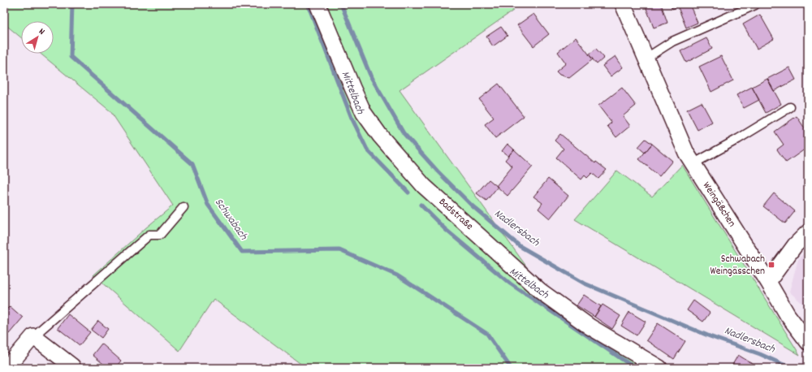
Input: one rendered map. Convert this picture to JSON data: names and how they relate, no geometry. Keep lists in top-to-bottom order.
{
  "streets": {
    "street": ["Weingäßchen", "Badstraße"]
  },
  "water": ["Mittelbach", "Schwabach", "Nadlersbach"],
  "places": {
    "transit": ["Schwabach Weingässchen"]
  },
  "north": "top right"
}
